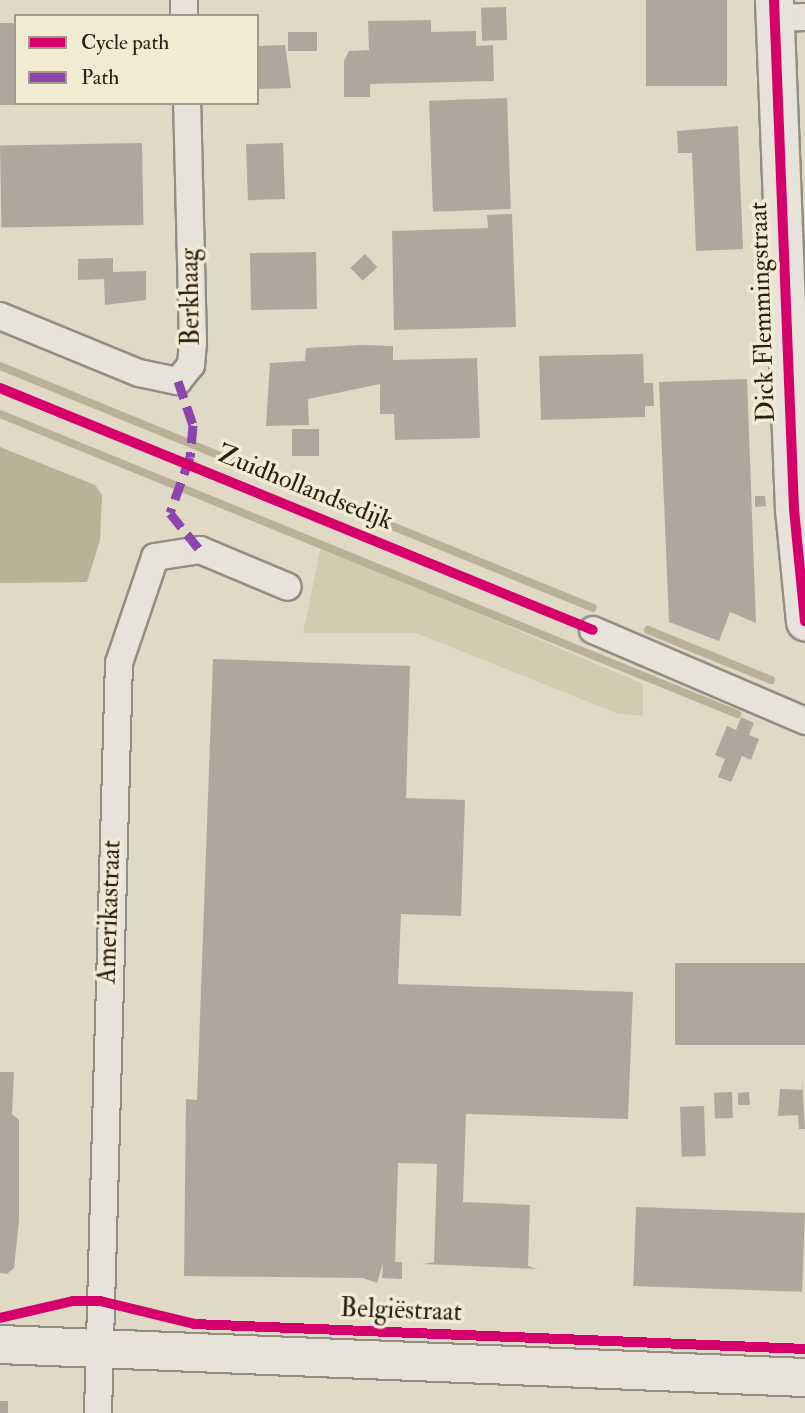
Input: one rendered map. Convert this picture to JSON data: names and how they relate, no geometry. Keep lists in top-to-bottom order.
{
  "streets": {
    "main road": ["Dick Flemmingstraat", "Belgiëstraat"],
    "street": ["Berkhaag", "Amerikastraat"],
    "cycle path": ["Zuidhollandsedijk"]
  },
  "crossings": [
    ["Amerikastraat", "Belgiëstraat"]
  ],
  "legend": ["Cycle path", "Path"]
}
